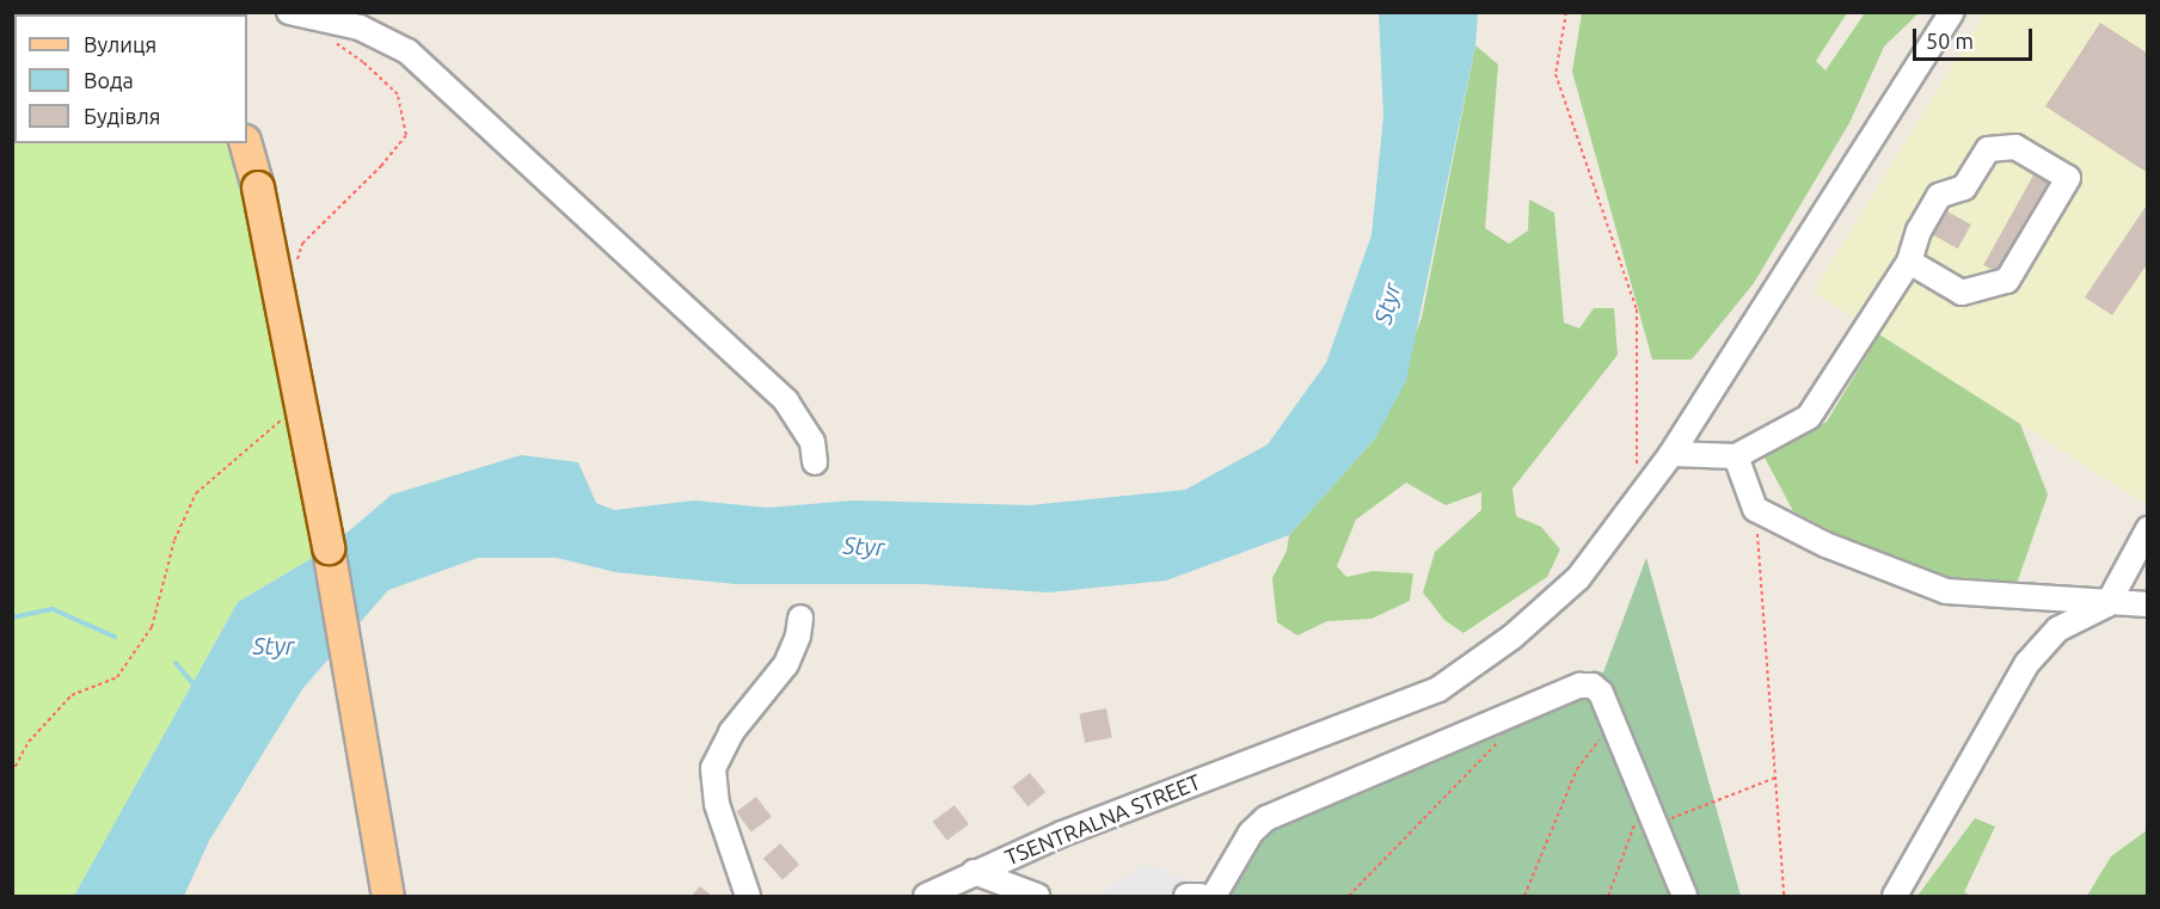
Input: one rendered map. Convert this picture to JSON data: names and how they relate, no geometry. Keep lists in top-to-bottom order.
{
  "streets": {
    "street": ["TSENTRALNA STREET"]
  },
  "water": ["Styr"],
  "legend": ["Вулиця", "Вода", "Будівля"],
  "scale_bar": "50 m"
}
